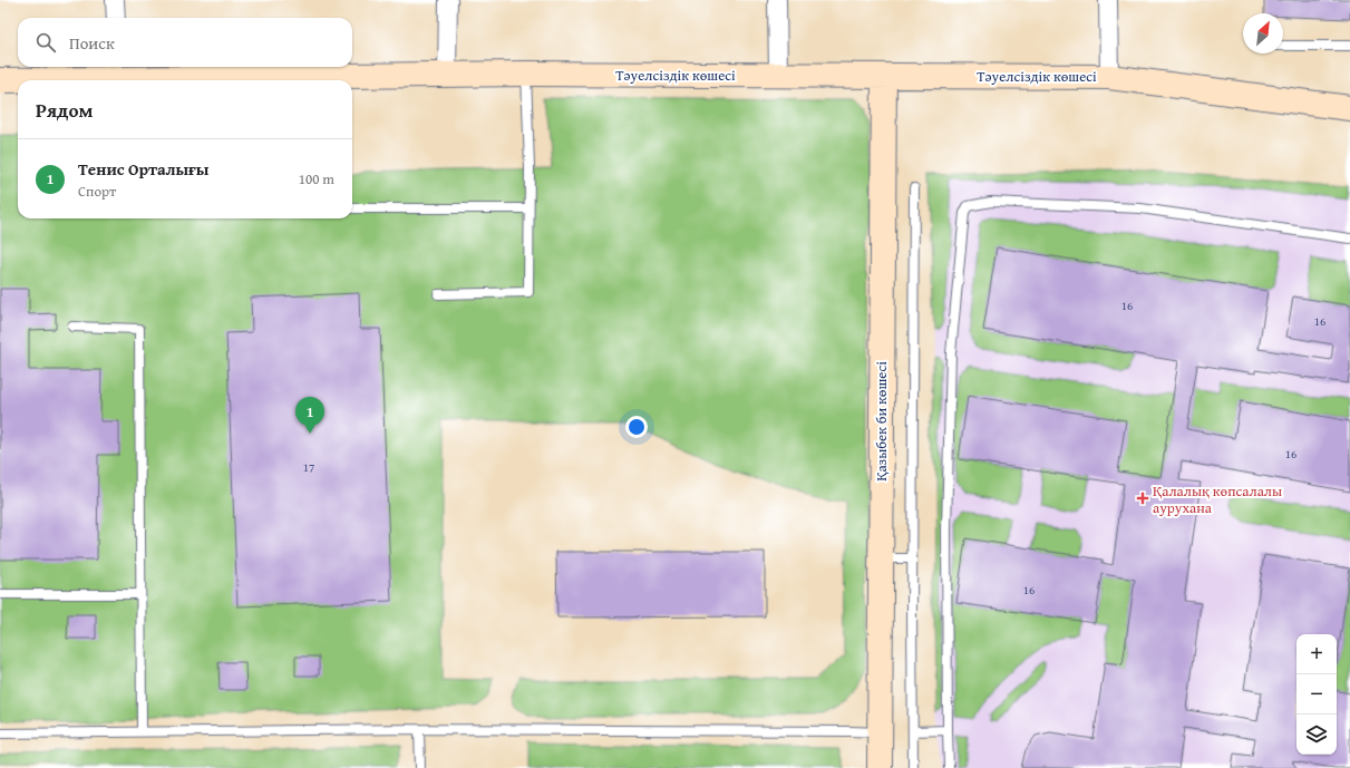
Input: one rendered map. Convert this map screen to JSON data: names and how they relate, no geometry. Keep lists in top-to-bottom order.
{
  "streets": {
    "main road": ["Тәуелсіздік көшесі", "Қазыбек би көшесі"]
  },
  "crossings": [
    ["Тәуелсіздік көшесі", "Қазыбек би көшесі"]
  ],
  "places": {
    "health": ["Қалалық көпсалалы аурухана"]
  },
  "house_numbers": [
    "16",
    "16",
    "16",
    "17",
    "16"
  ],
  "north": "top right",
  "page": {
    "search": "Поиск",
    "heading": "Рядом",
    "list": [
      {
        "mark": "1",
        "name": "Тенис Орталығы",
        "note": "Спорт",
        "value": "100 m"
      }
    ],
    "pins": "1",
    "map_buttons": ["+", "−"]
  }
}
